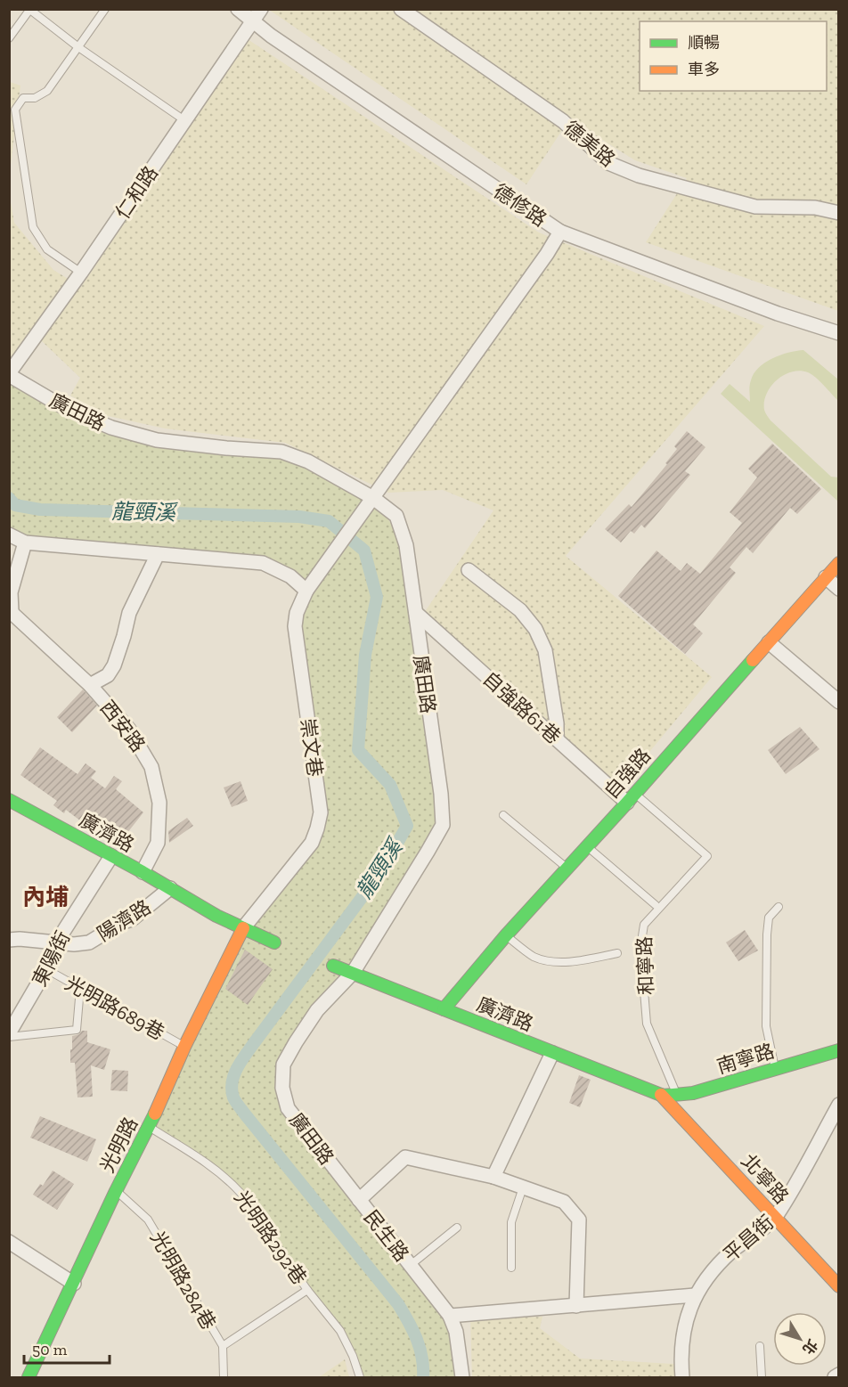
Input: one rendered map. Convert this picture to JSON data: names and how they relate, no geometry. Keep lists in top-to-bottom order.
{
  "streets": {
    "main road": [
      "自強路",
      "廣濟路",
      "南寧路",
      "光明路",
      "北寧路"
    ],
    "street": [
      "德美路",
      "仁和路",
      "德修路",
      "廣田路",
      "自強路61巷",
      "西安路",
      "崇文巷",
      "陽濟路",
      "東陽街",
      "民生路",
      "平昌街"
    ],
    "lane": [
      "和寧路",
      "光明路689巷",
      "光明路292巷",
      "光明路284巷"
    ]
  },
  "crossings": [
    ["仁和路", "德修路"],
    ["仁和路", "廣田路"],
    ["德修路", "崇文巷"],
    ["廣田路", "自強路61巷"],
    ["廣田路", "崇文巷"],
    ["廣田路", "廣濟路"],
    ["廣田路", "民生路"],
    ["自強路61巷", "自強路"],
    ["自強路61巷", "和寧路"],
    ["西安路", "廣濟路"],
    ["崇文巷", "廣濟路"],
    ["崇文巷", "光明路"],
    ["自強路", "廣濟路"],
    ["自強路", "和寧路"],
    ["廣濟路", "陽濟路"],
    ["廣濟路", "東陽街"],
    ["廣濟路", "南寧路"],
    ["廣濟路", "光明路"],
    ["廣濟路", "北寧路"],
    ["陽濟路", "東陽街"],
    ["東陽街", "光明路689巷"],
    ["和寧路", "南寧路"],
    ["光明路689巷", "光明路"],
    ["南寧路", "北寧路"],
    ["光明路", "光明路292巷"],
    ["光明路", "光明路284巷"],
    ["北寧路", "平昌街"],
    ["光明路292巷", "光明路284巷"]
  ],
  "districts": ["內埔"],
  "water": ["龍頸溪"],
  "legend": ["順暢", "車多"],
  "scale_bar": "50 m",
  "north": "bottom right"
}
